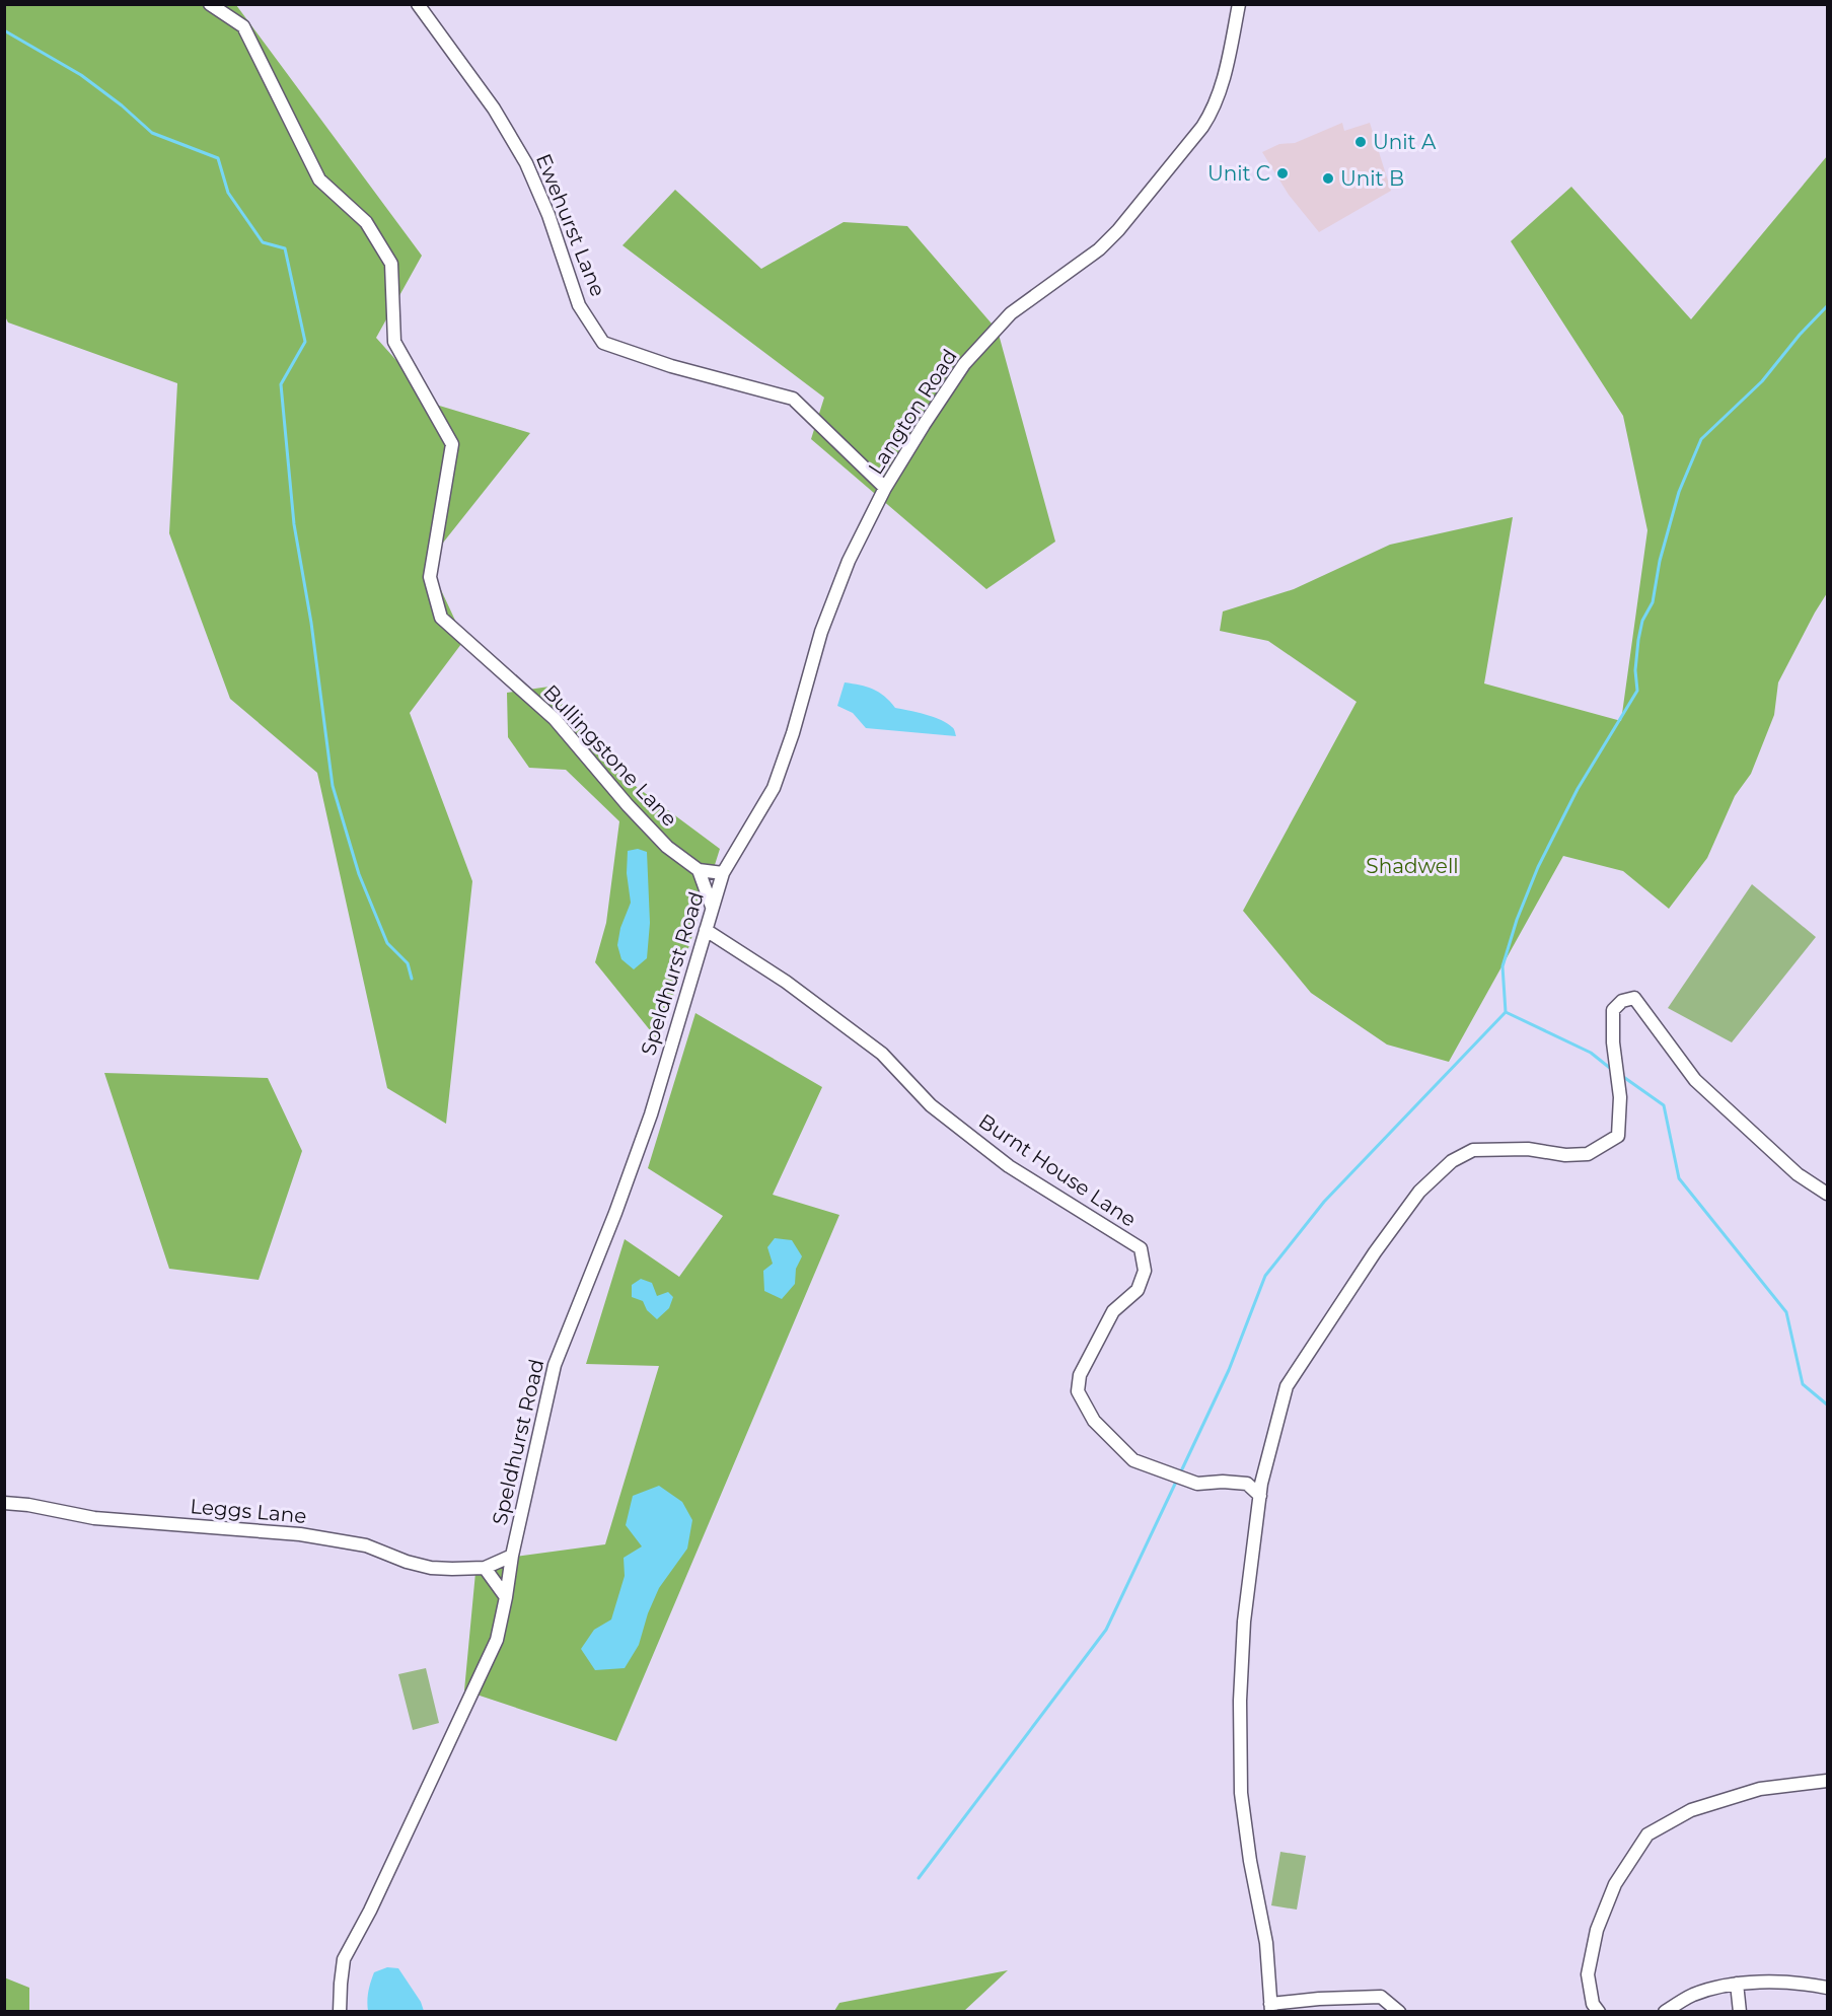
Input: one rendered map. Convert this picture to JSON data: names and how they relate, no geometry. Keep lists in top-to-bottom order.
{
  "streets": {
    "street": [
      "Ewehurst Lane",
      "Langton Road",
      "Bullingstone Lane",
      "Speldhurst Road",
      "Burnt House Lane",
      "Leggs Lane"
    ]
  },
  "crossings": [
    ["Ewehurst Lane", "Langton Road"],
    ["Langton Road", "Bullingstone Lane"],
    ["Langton Road", "Speldhurst Road"],
    ["Bullingstone Lane", "Speldhurst Road"],
    ["Speldhurst Road", "Burnt House Lane"],
    ["Speldhurst Road", "Leggs Lane"]
  ],
  "parks": ["Shadwell"],
  "places": ["Unit A", "Unit C", "Unit B"]
}
